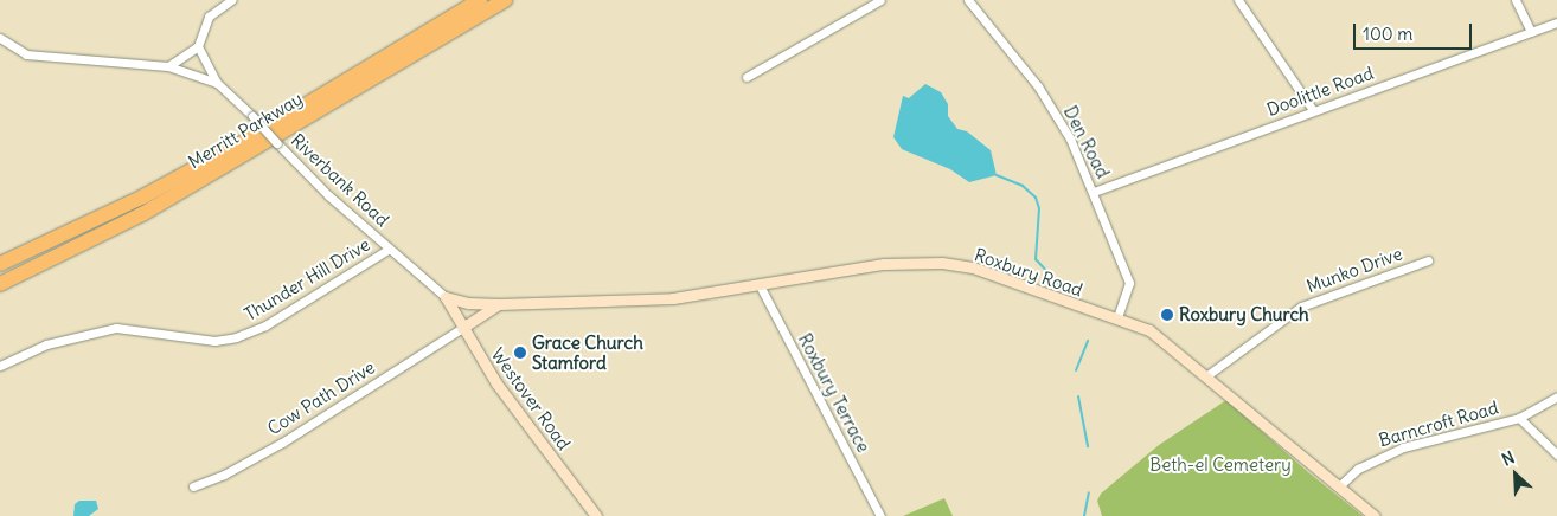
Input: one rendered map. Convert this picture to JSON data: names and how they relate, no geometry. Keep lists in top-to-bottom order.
{
  "streets": {
    "highway": ["Merritt Parkway"],
    "street": [
      "Doolittle Road",
      "Den Road",
      "Riverbank Road",
      "Munko Drive",
      "Roxbury Road",
      "Thunder Hill Drive",
      "Roxbury Terrace",
      "Cow Path Drive",
      "Westover Road",
      "Barncroft Road"
    ]
  },
  "crossings": [
    ["Doolittle Road", "Den Road"],
    ["Den Road", "Roxbury Road"],
    ["Riverbank Road", "Roxbury Road"],
    ["Riverbank Road", "Thunder Hill Drive"],
    ["Riverbank Road", "Westover Road"],
    ["Munko Drive", "Roxbury Road"],
    ["Roxbury Road", "Roxbury Terrace"],
    ["Roxbury Road", "Westover Road"],
    ["Roxbury Road", "Barncroft Road"],
    ["Cow Path Drive", "Westover Road"]
  ],
  "parks": ["Beth-el Cemetery"],
  "places": ["Roxbury Church", "Grace Church Stamford"],
  "scale_bar": "100 m",
  "north": "top left"
}
